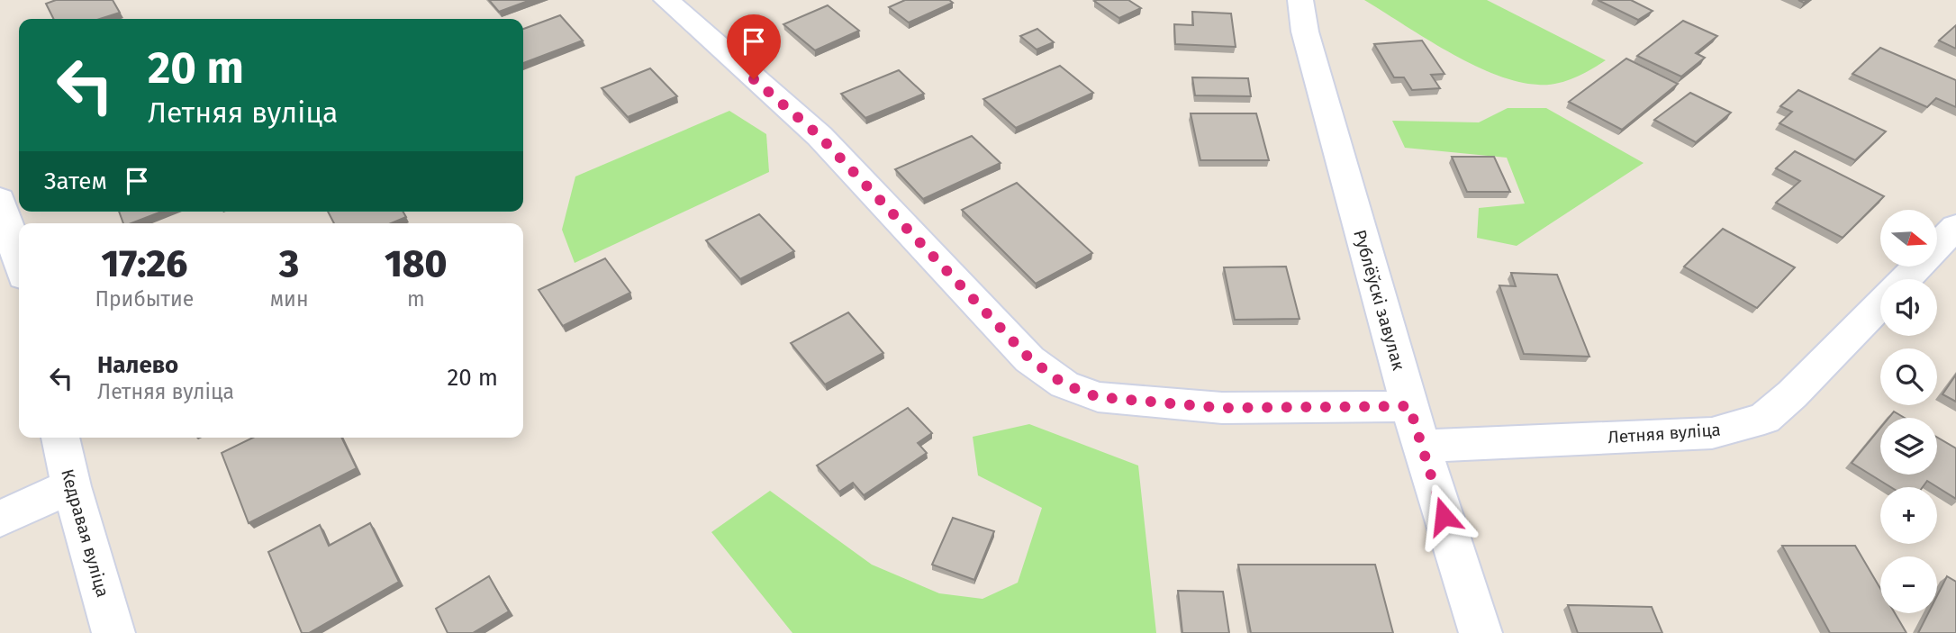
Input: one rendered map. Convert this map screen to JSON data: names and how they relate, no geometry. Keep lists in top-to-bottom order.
{
  "streets": {
    "street": ["Рублёўскі завулак", "Летняя вуліца", "Кедравая вуліца"]
  },
  "crossings": [
    ["Рублёўскі завулак", "Летняя вуліца"]
  ],
  "north": "right",
  "page": {
    "turn": ["20 m", "Летняя вуліца"],
    "then": "Затем",
    "map_buttons": ["+", "−"],
    "eta": [
      "17:26",
      "Прибытие",
      "3",
      "мин",
      "180",
      "m"
    ],
    "list": [
      {
        "name": "Налево",
        "note": "Летняя вуліца",
        "value": "20 m"
      }
    ]
  }
}
